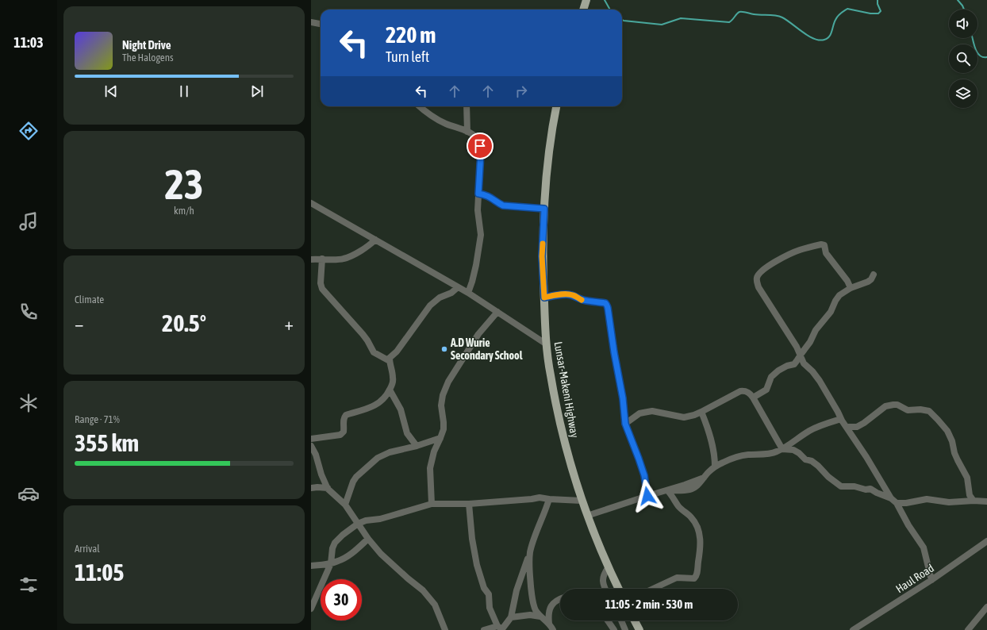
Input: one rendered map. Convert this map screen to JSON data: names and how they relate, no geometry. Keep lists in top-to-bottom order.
{
  "streets": {
    "main road": ["Lunsar-Makeni Highway"],
    "street": ["Haul Road"]
  },
  "places": ["A.D Wurie Secondary School"],
  "page": {
    "tabs": "11:03",
    "turn": ["220 m", "Turn left"],
    "song": ["Night Drive", "The Halogens"],
    "tile": [
      ["23", "km/h"],
      "Climate",
      ["Range · 71%", "355 km"],
      ["Arrival", "11:05"]
    ],
    "heat": ["−", "20.5°", "+"],
    "limit": "30",
    "trip": "11:05 · 2 min · 530 m"
  }
}
